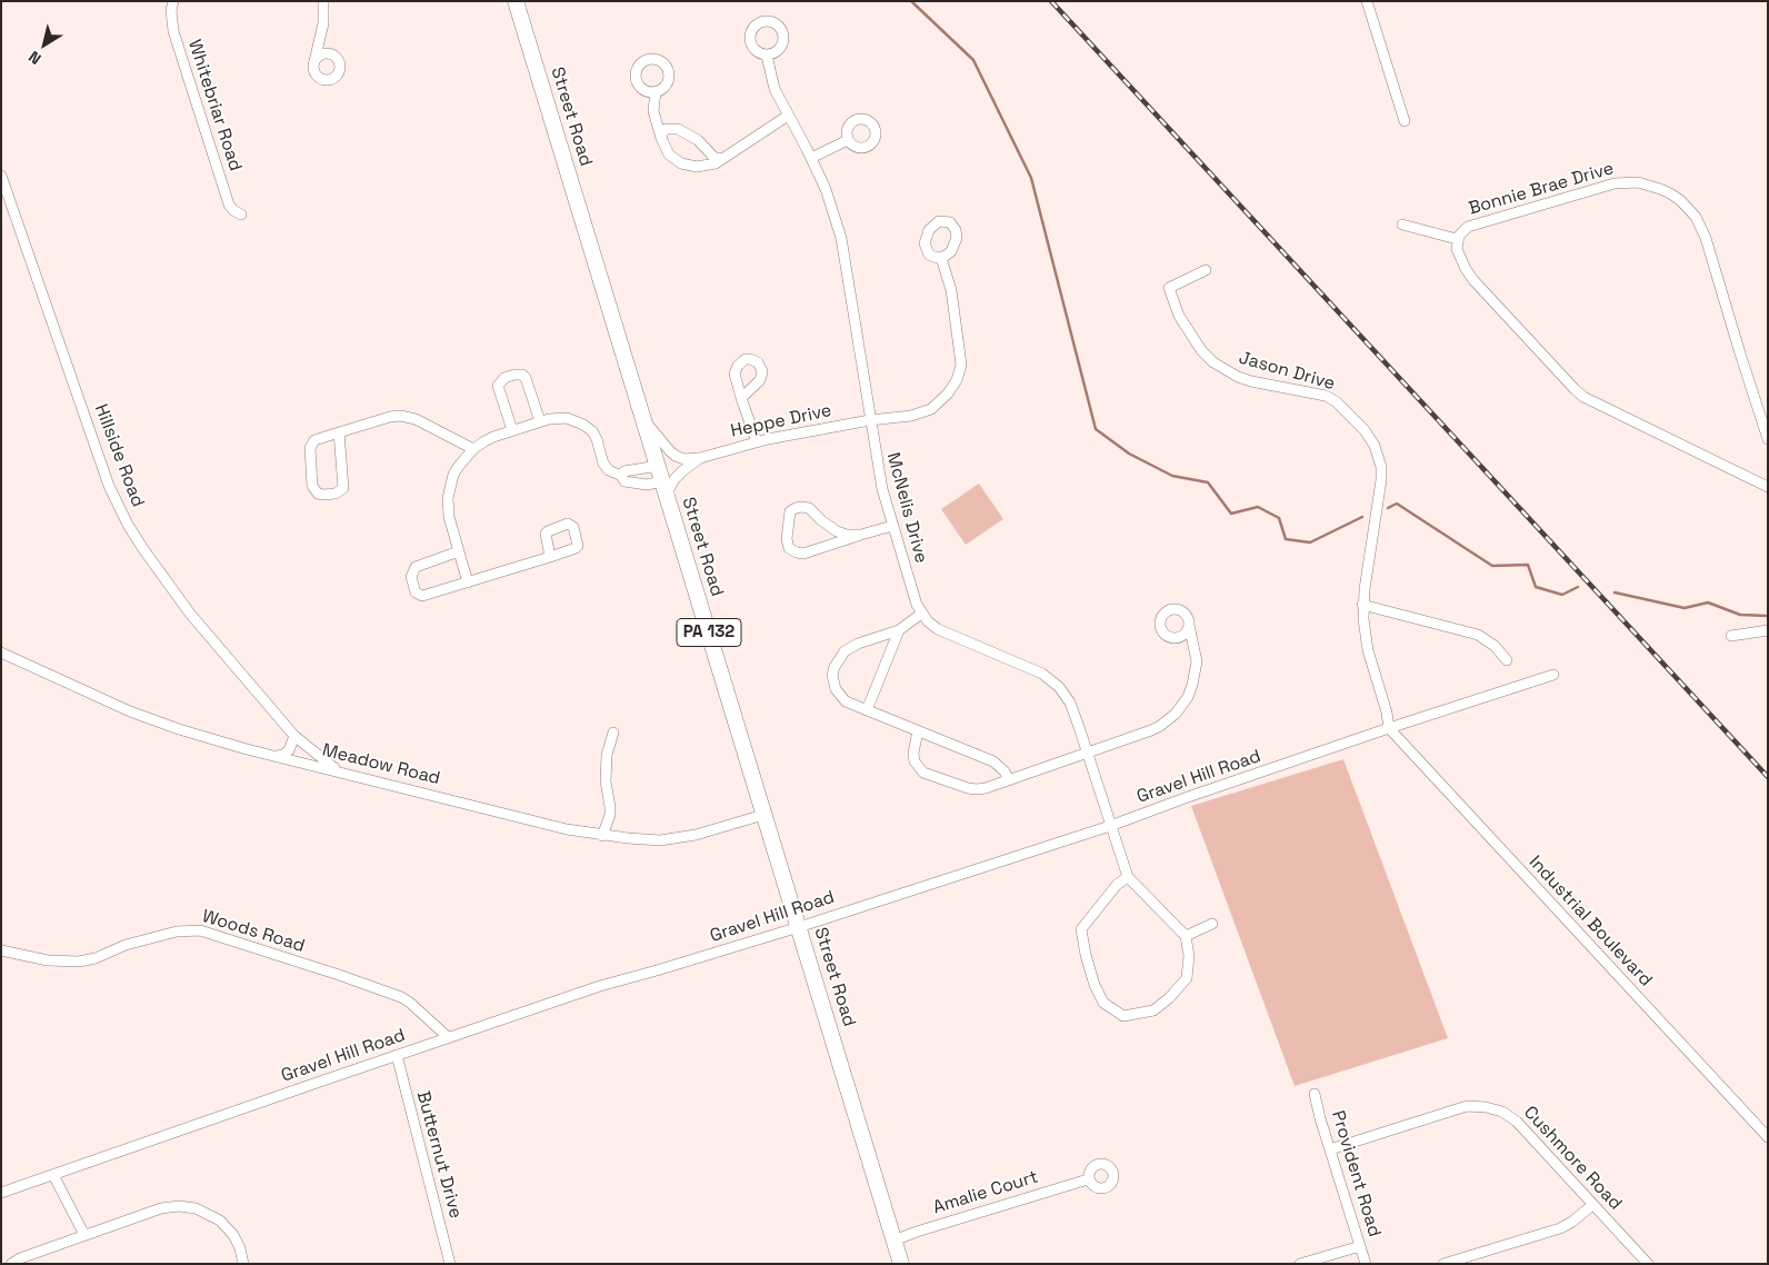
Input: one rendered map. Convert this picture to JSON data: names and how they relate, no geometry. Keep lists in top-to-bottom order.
{
  "streets": {
    "main road": ["Street Road", "PA 132"],
    "street": [
      "Whitebriar Road",
      "Bonnie Brae Drive",
      "Jason Drive",
      "Heppe Drive",
      "Hillside Road",
      "McNelis Drive",
      "Meadow Road",
      "Gravel Hill Road",
      "Industrial Boulevard",
      "Woods Road",
      "Butternut Drive",
      "Cushmore Road",
      "Provident Road",
      "Amalie Court"
    ]
  },
  "crossings": [
    ["Street Road", "Heppe Drive"],
    ["Street Road", "Meadow Road"],
    ["Street Road", "Gravel Hill Road"],
    ["Street Road", "Amalie Court"],
    ["Jason Drive", "Gravel Hill Road"],
    ["Jason Drive", "Industrial Boulevard"],
    ["Heppe Drive", "McNelis Drive"],
    ["Hillside Road", "Meadow Road"],
    ["Gravel Hill Road", "Industrial Boulevard"],
    ["Gravel Hill Road", "Woods Road"],
    ["Gravel Hill Road", "Butternut Drive"],
    ["Cushmore Road", "Provident Road"]
  ],
  "north": "bottom left"
}
